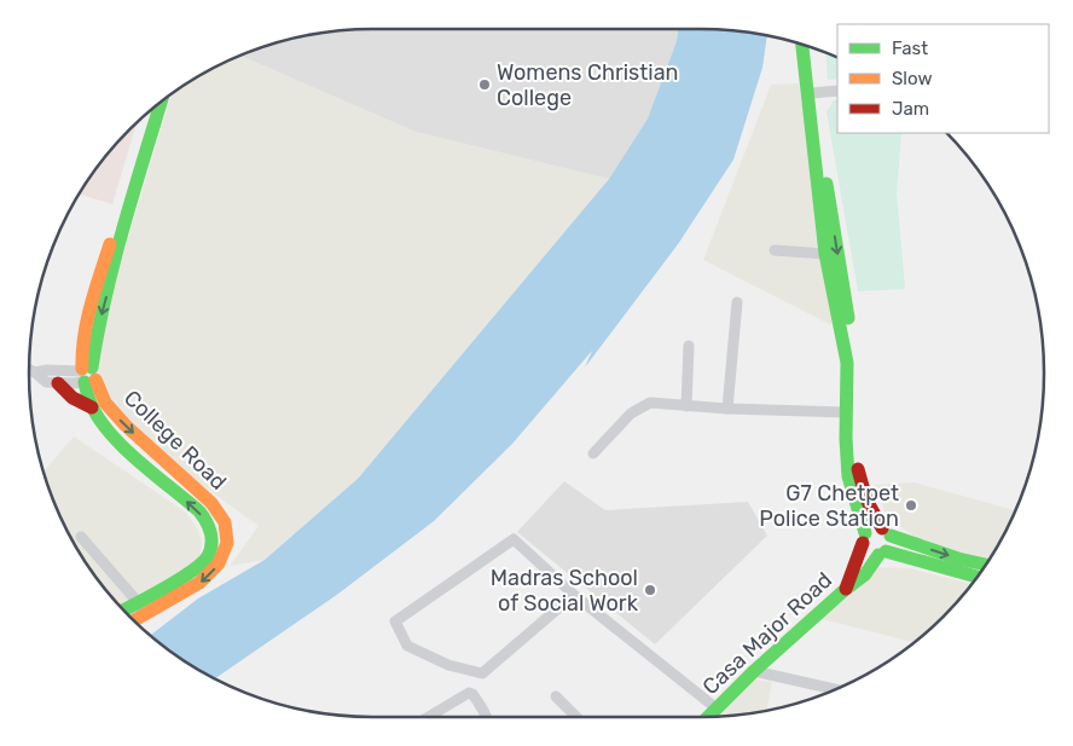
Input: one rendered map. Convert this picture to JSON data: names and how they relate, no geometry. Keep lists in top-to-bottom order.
{
  "streets": {
    "main road": ["College Road", "Casa Major Road"]
  },
  "places": ["Womens Christian College", "G7 Chetpet Police Station", "Madras School of Social Work"],
  "legend": ["Fast", "Slow", "Jam"]
}
